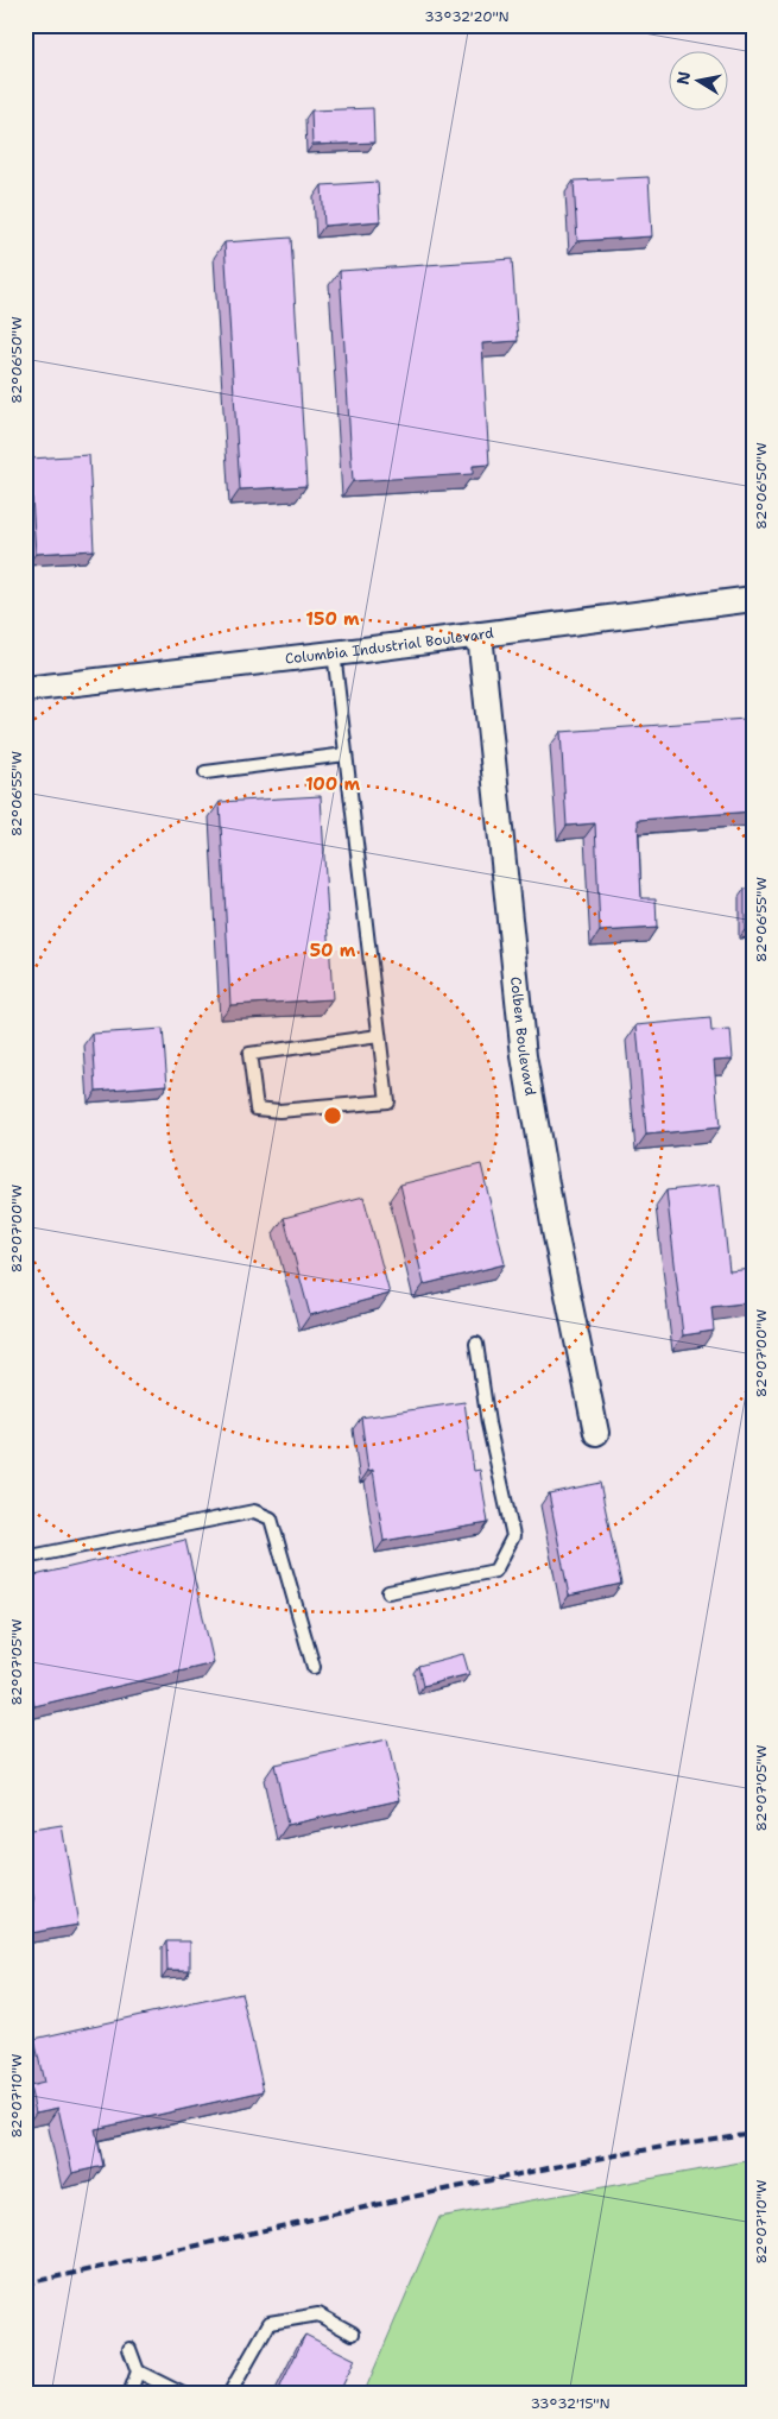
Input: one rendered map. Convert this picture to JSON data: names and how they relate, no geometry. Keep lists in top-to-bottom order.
{
  "streets": {
    "street": ["Columbia Industrial Boulevard", "Colben Boulevard"]
  },
  "crossings": [
    ["Columbia Industrial Boulevard", "Colben Boulevard"]
  ],
  "north": "left",
  "coordinates": [
    "33°32'20\"N",
    "82°06'50\"W",
    "82°06'55\"W",
    "82°07'00\"W",
    "82°07'05\"W",
    "82°07'10\"W",
    "33°32'15\"N"
  ],
  "rings": ["150 m", "100 m", "50 m"]
}
